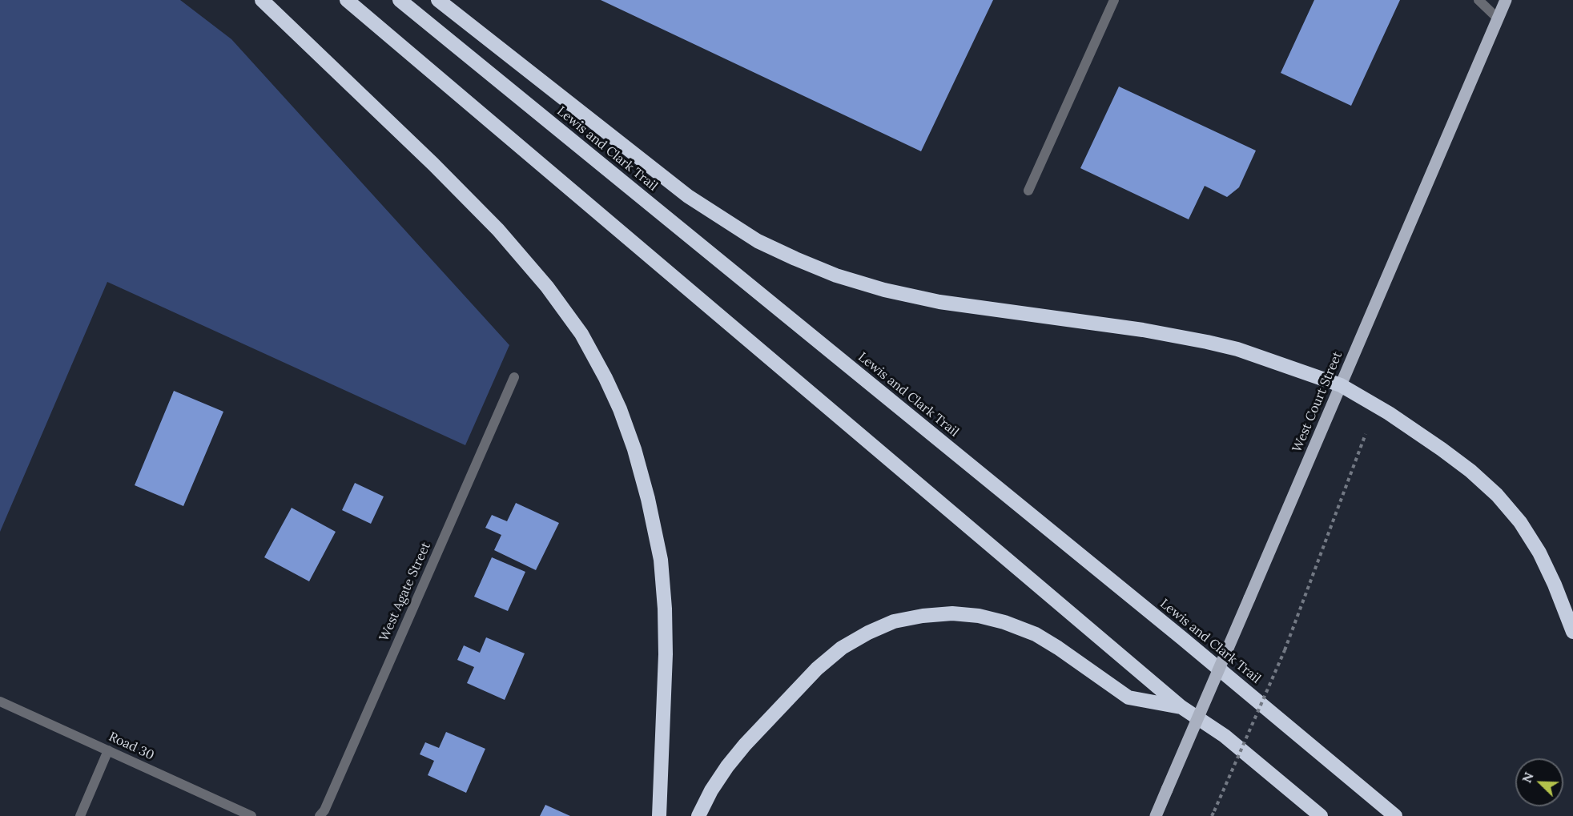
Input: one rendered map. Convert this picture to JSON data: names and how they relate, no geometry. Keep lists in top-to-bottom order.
{
  "streets": {
    "highway": ["Lewis and Clark Trail"],
    "main road": ["West Court Street"],
    "street": ["West Agate Street", "Road 30"]
  },
  "north": "top left"
}
